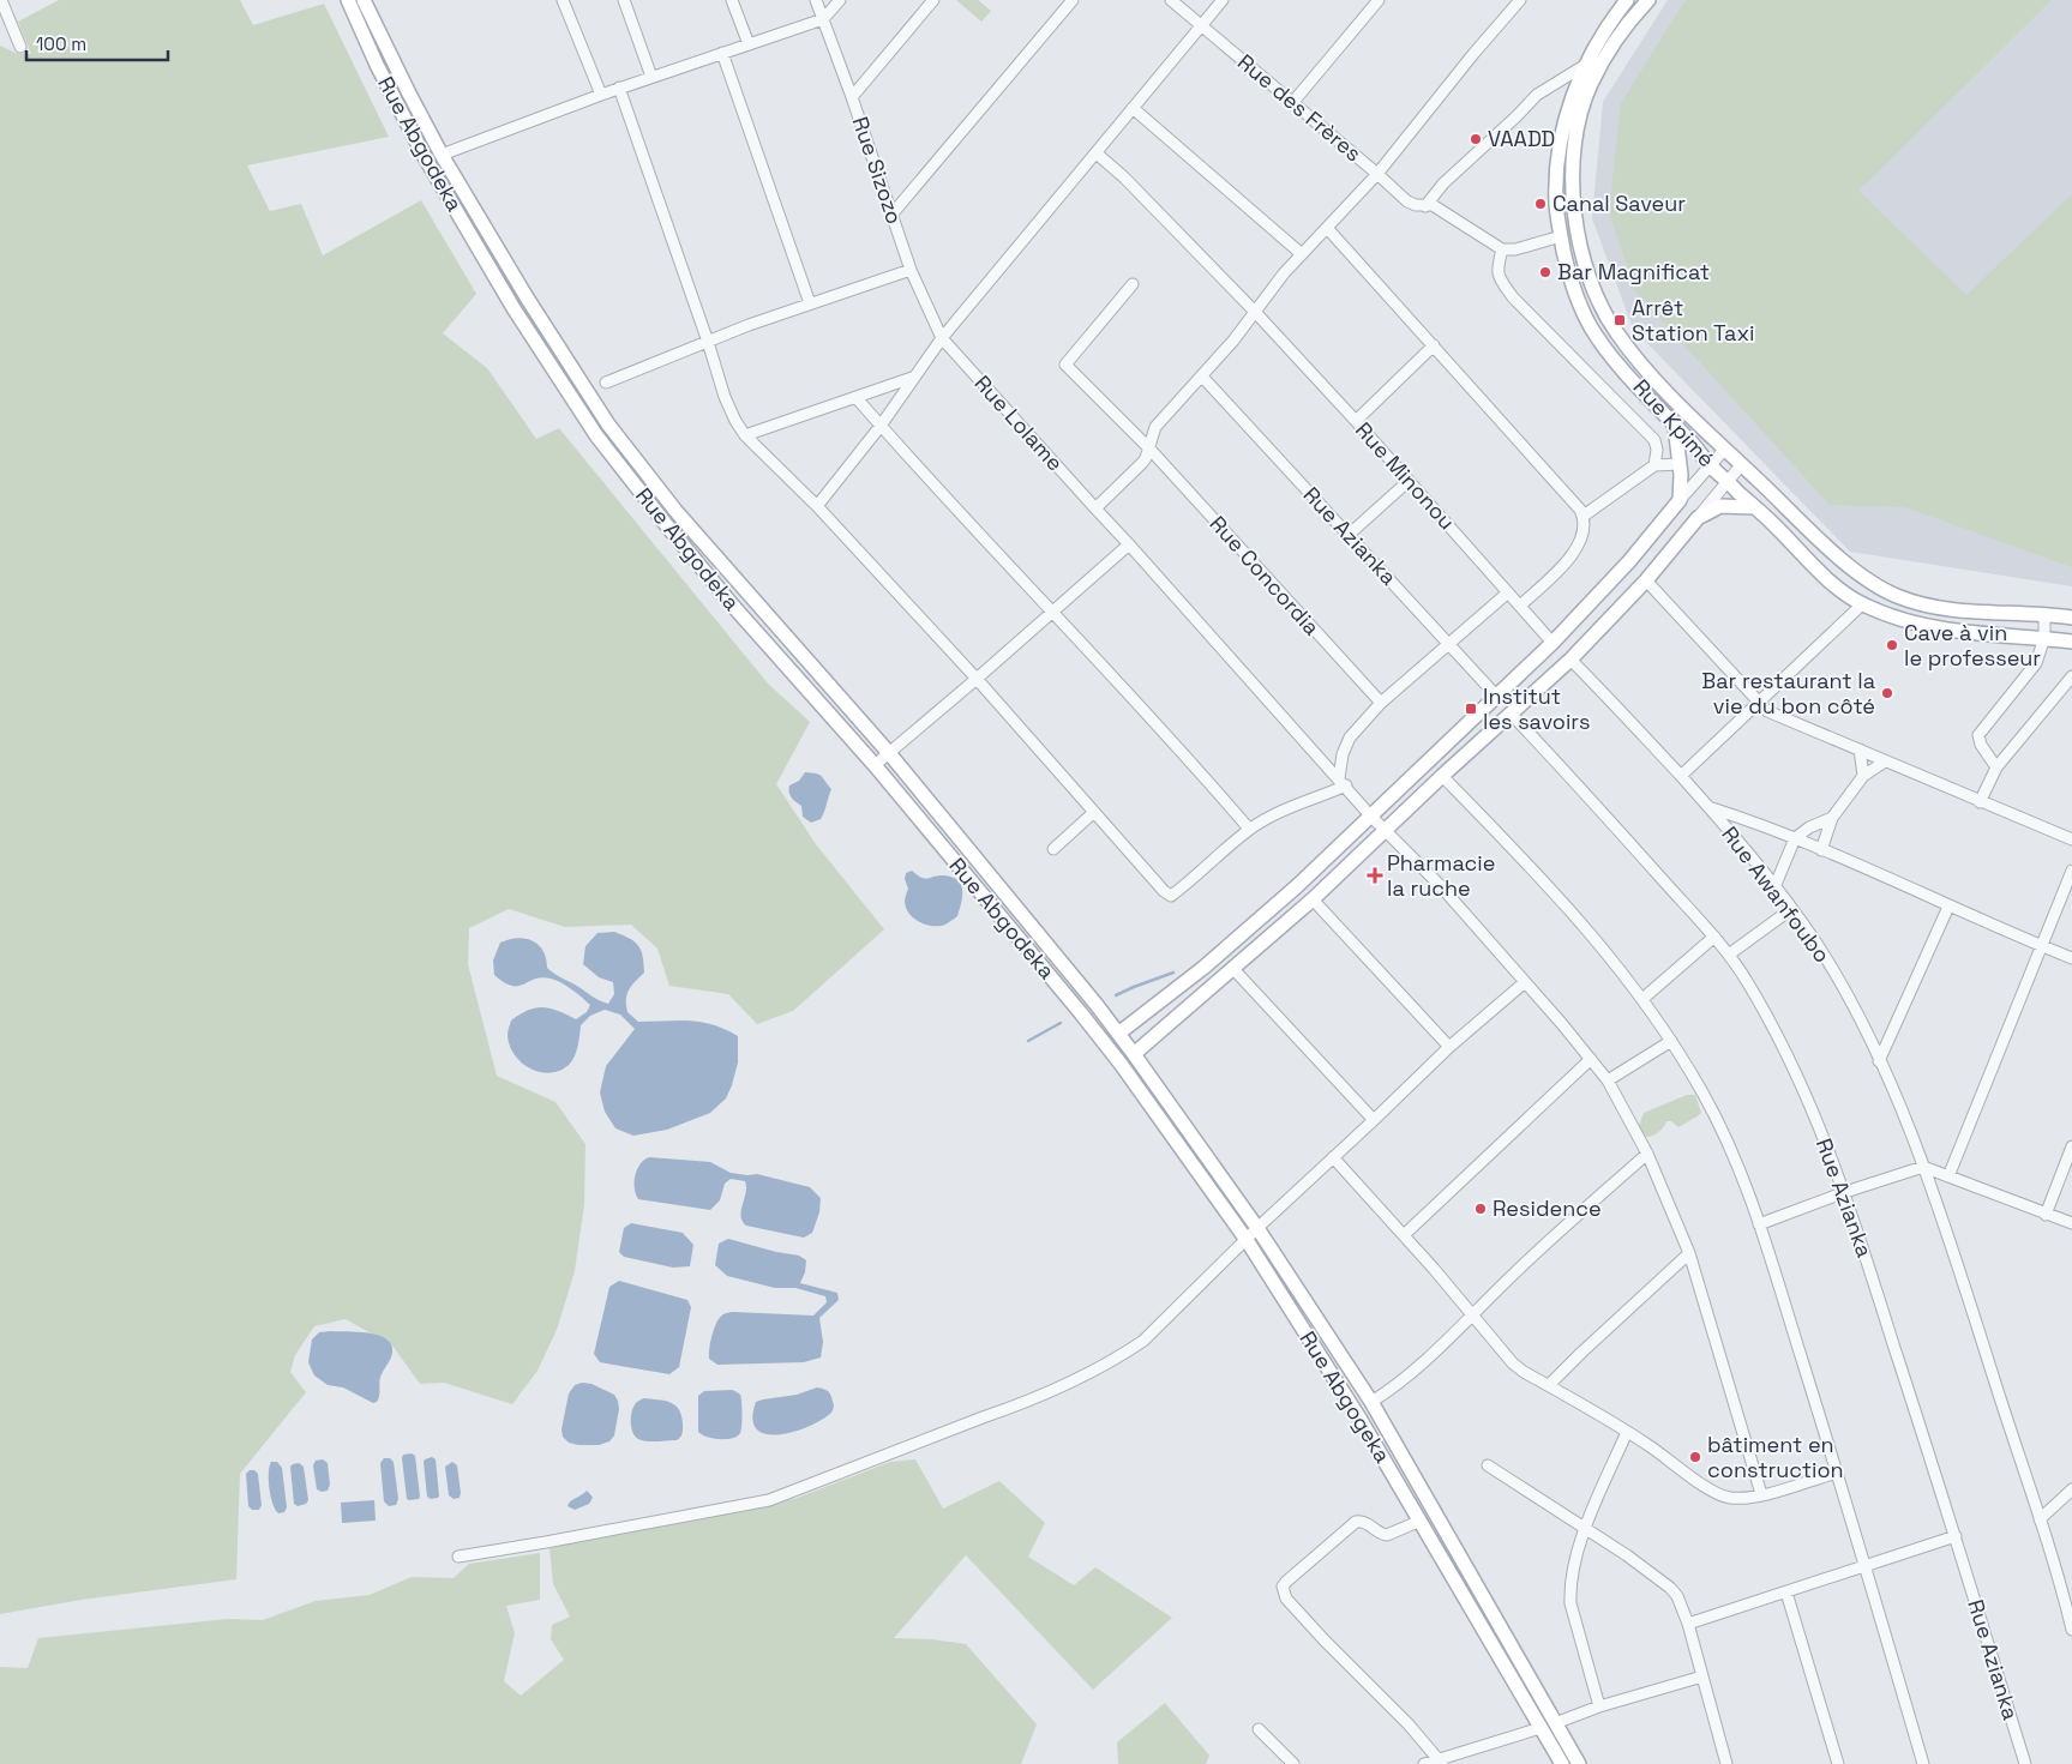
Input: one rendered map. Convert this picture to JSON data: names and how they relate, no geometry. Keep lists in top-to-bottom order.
{
  "streets": {
    "main road": ["Rue Abgodeka", "Rue Kpimé", "Rue Abgogeka"],
    "street": [
      "Rue des Frères",
      "Rue Sizozo",
      "Rue Lolame",
      "Rue Minonou",
      "Rue Azianka",
      "Rue Concordia",
      "Rue Awanfoubo"
    ]
  },
  "crossings": [
    ["Rue Abgodeka", "Rue Abgogeka"],
    ["Rue Sizozo", "Rue Lolame"]
  ],
  "places": {
    "other": [
      "VAADD",
      "Canal Saveur",
      "Bar Magnificat",
      "Cave à vin le professeur",
      "Bar restaurant la vie du bon côté",
      "Residence",
      "bâtiment en construction"
    ],
    "transit": ["Arrêt Station Taxi", "Institut les savoirs"],
    "health": ["Pharmacie la ruche"]
  },
  "scale_bar": "100 m"
}
